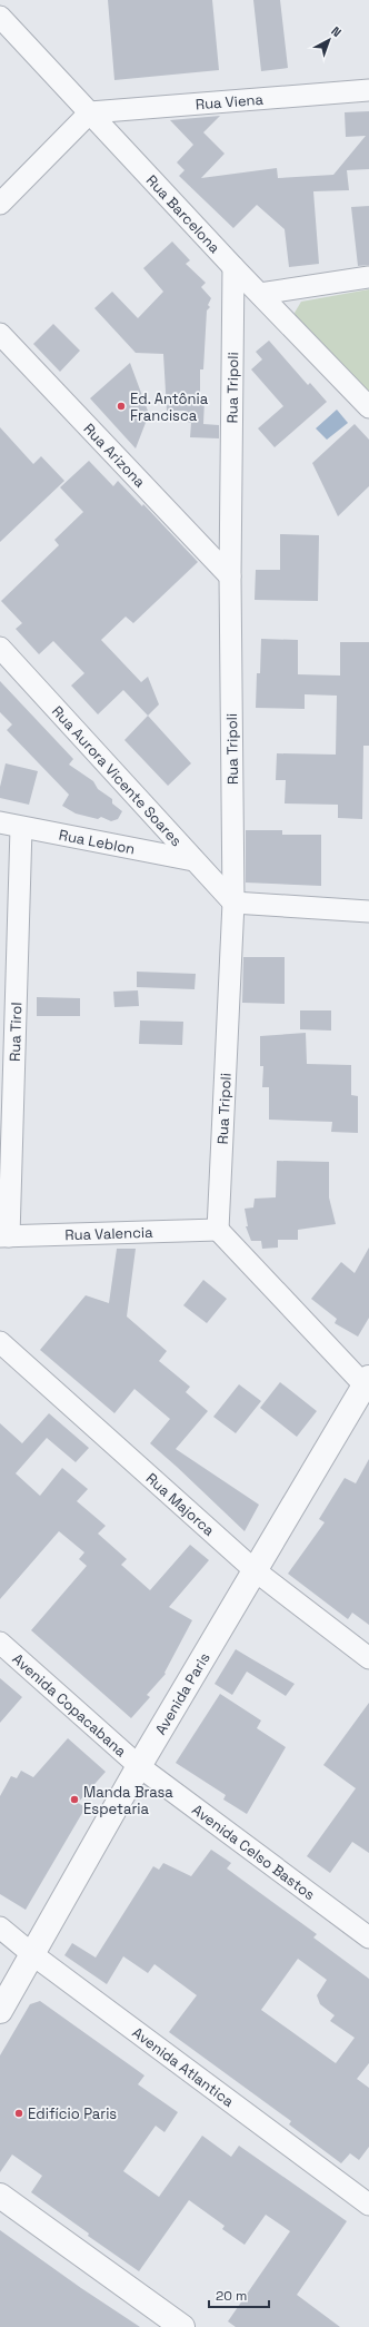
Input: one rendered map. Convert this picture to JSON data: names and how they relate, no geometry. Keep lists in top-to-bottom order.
{
  "streets": {
    "street": [
      "Rua Viena",
      "Rua Barcelona",
      "Rua Tripoli",
      "Rua Arizona",
      "Rua Aurora Vicente Soares",
      "Rua Leblon",
      "Rua Tirol",
      "Rua Valencia",
      "Rua Majorca",
      "Avenida Paris",
      "Avenida Copacabana",
      "Avenida Celso Bastos",
      "Avenida Atlantica"
    ]
  },
  "crossings": [
    ["Rua Viena", "Rua Barcelona"],
    ["Rua Barcelona", "Rua Tripoli"],
    ["Rua Tripoli", "Rua Arizona"],
    ["Rua Tripoli", "Rua Aurora Vicente Soares"],
    ["Rua Tripoli", "Rua Valencia"],
    ["Rua Aurora Vicente Soares", "Rua Leblon"],
    ["Rua Leblon", "Rua Tirol"],
    ["Rua Tirol", "Rua Valencia"],
    ["Rua Majorca", "Avenida Paris"],
    ["Avenida Paris", "Avenida Copacabana"],
    ["Avenida Paris", "Avenida Celso Bastos"],
    ["Avenida Paris", "Avenida Atlantica"],
    ["Avenida Copacabana", "Avenida Celso Bastos"]
  ],
  "places": ["Ed. Antônia Francisca", "Manda Brasa Espetaria", "Edifício Paris"],
  "scale_bar": "20 m",
  "north": "top right"
}
